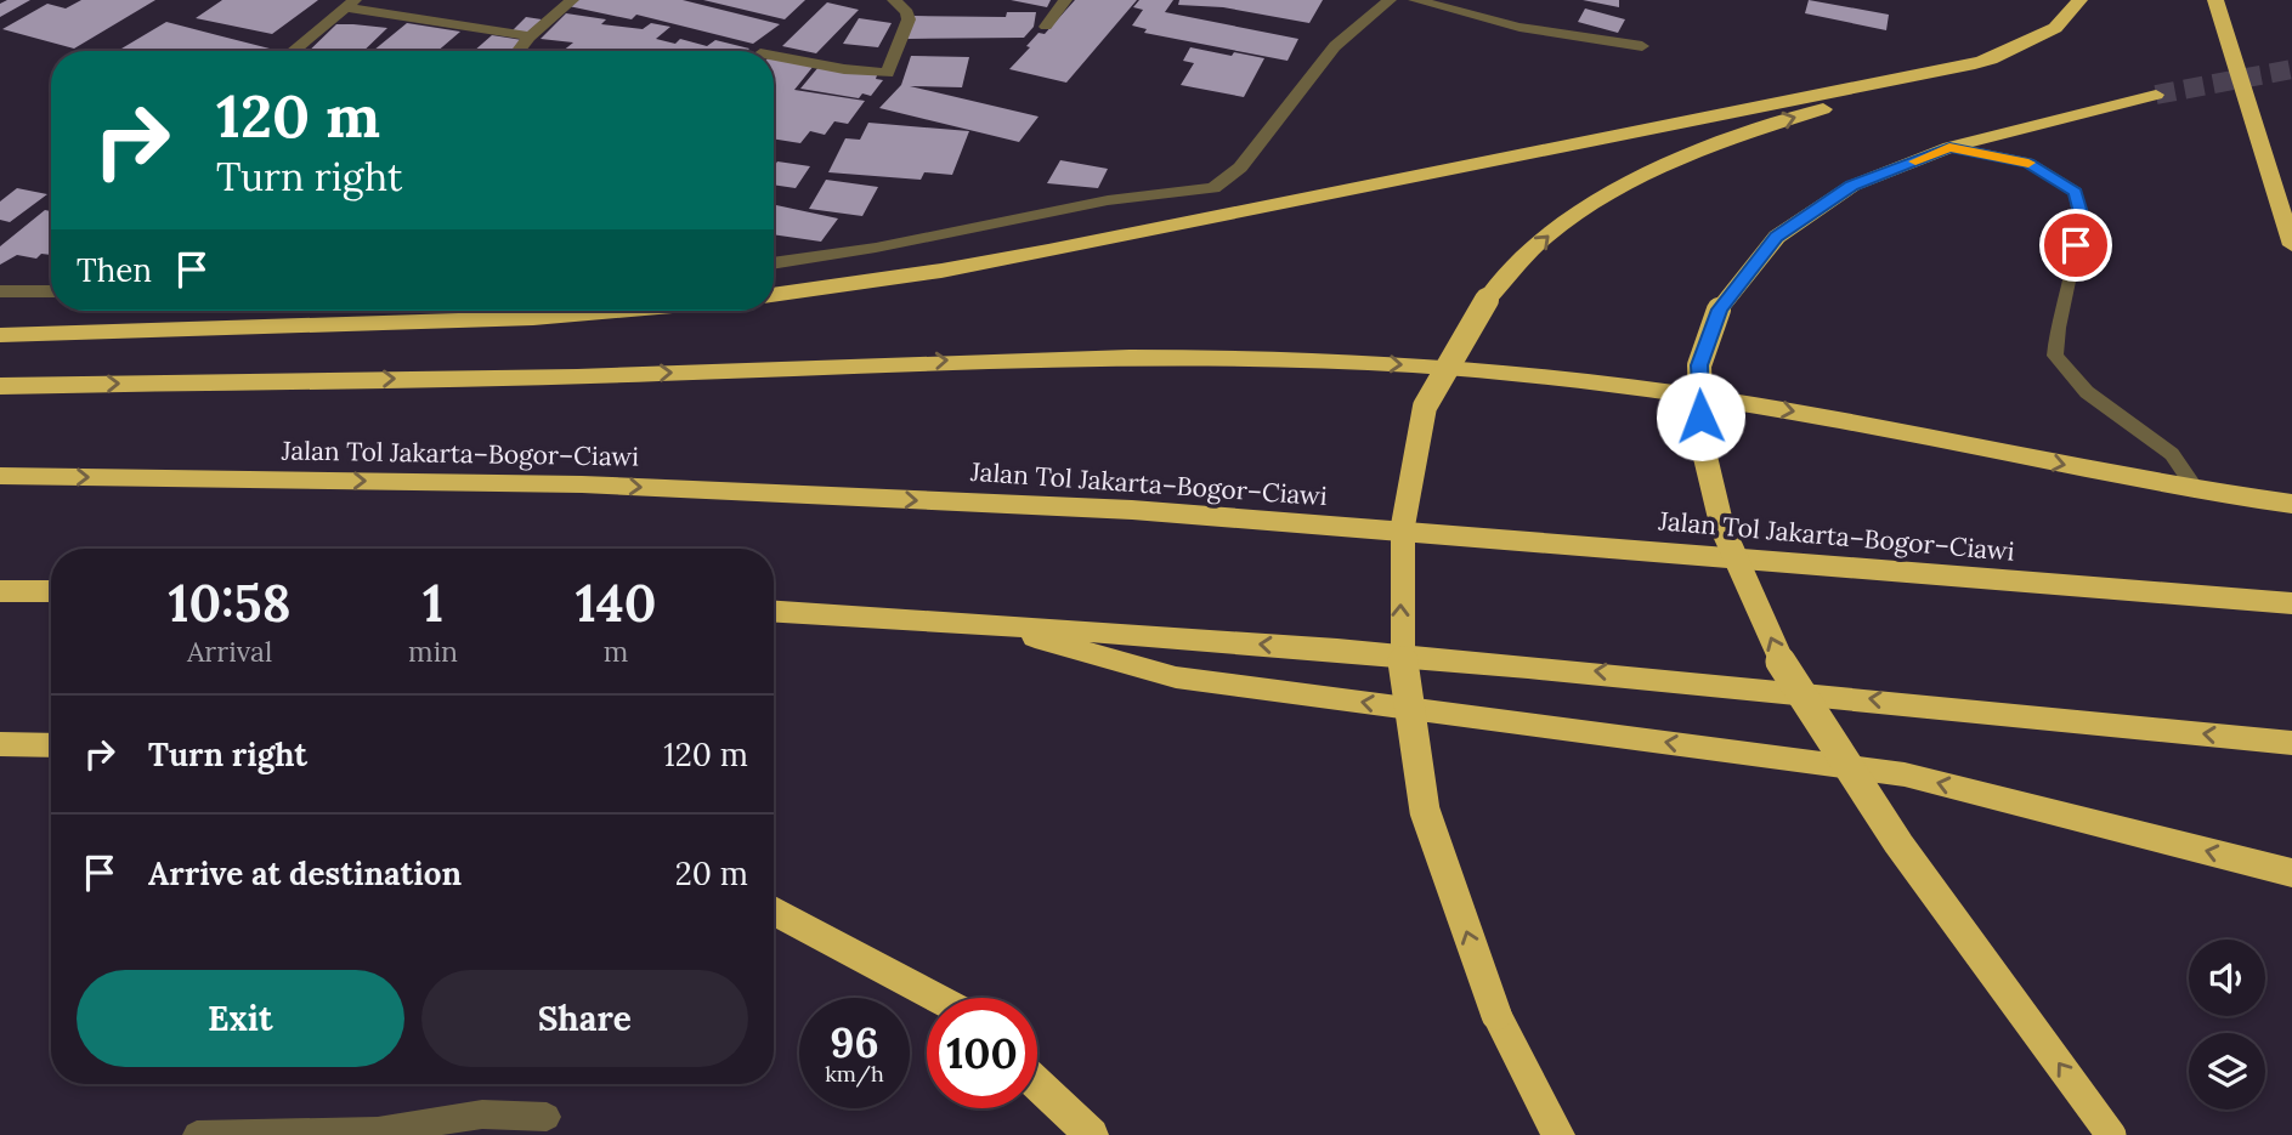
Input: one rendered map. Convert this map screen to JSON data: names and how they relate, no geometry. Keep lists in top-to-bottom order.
{
  "streets": {
    "highway": ["Jalan Tol Jakarta–Bogor–Ciawi"]
  },
  "page": {
    "turn": ["120 m", "Turn right"],
    "then": "Then",
    "eta": [
      "10:58",
      "Arrival",
      "1",
      "min",
      "140",
      "m"
    ],
    "list": [
      {
        "name": "Turn right",
        "value": "120 m"
      },
      {
        "name": "Arrive at destination",
        "value": "20 m"
      }
    ],
    "buttons": ["Exit", "Share"],
    "speed": "96 km/h",
    "limit": "100"
  }
}
